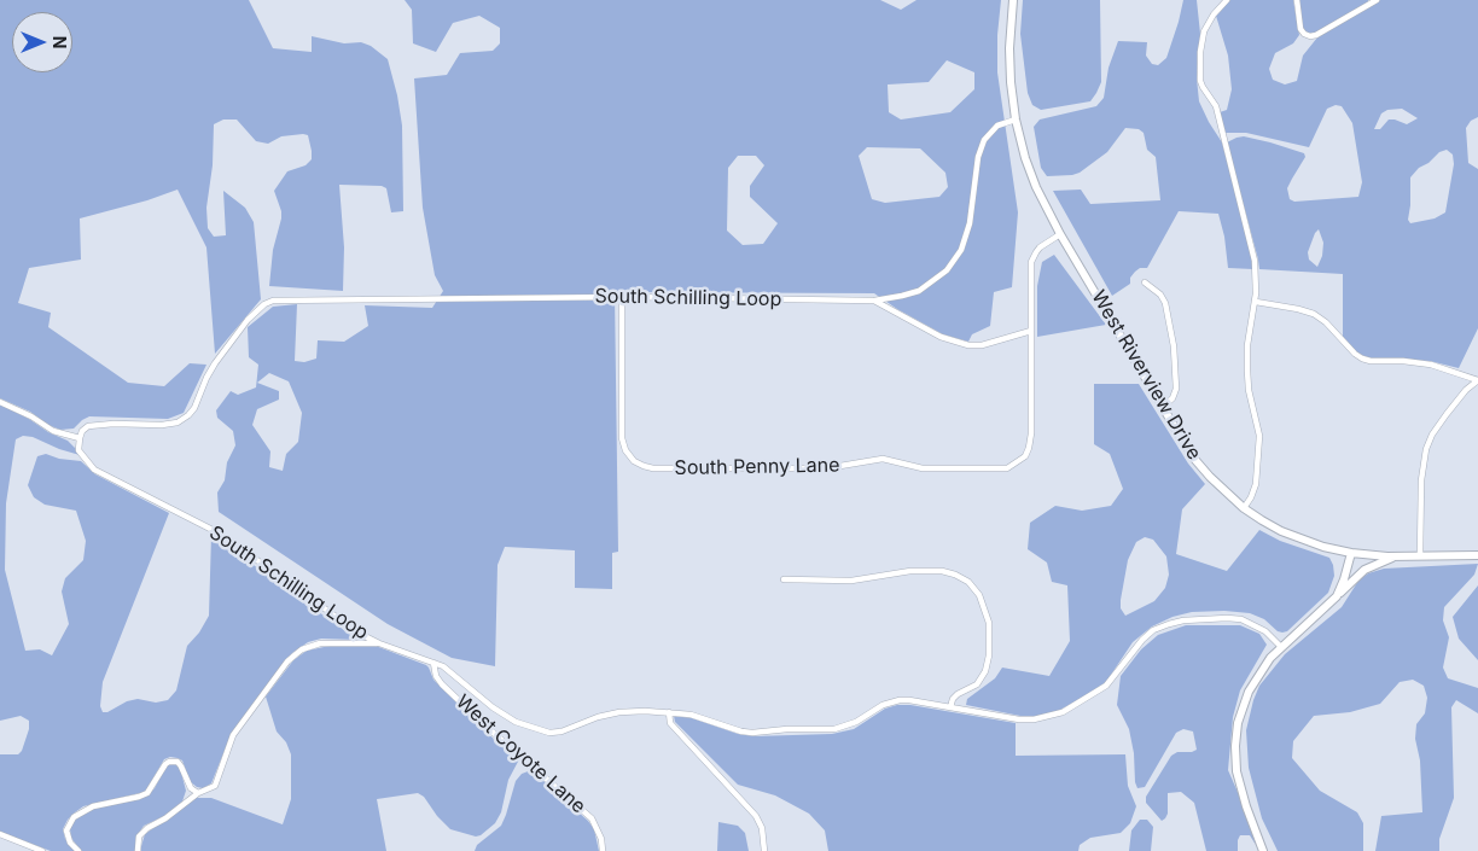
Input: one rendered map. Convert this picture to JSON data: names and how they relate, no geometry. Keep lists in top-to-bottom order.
{
  "streets": {
    "street": [
      "South Schilling Loop",
      "West Riverview Drive",
      "South Penny Lane",
      "West Coyote Lane"
    ]
  },
  "crossings": [
    ["South Schilling Loop", "West Riverview Drive"],
    ["South Schilling Loop", "South Penny Lane"],
    ["South Schilling Loop", "West Coyote Lane"],
    ["West Riverview Drive", "South Penny Lane"]
  ],
  "north": "right"
}
